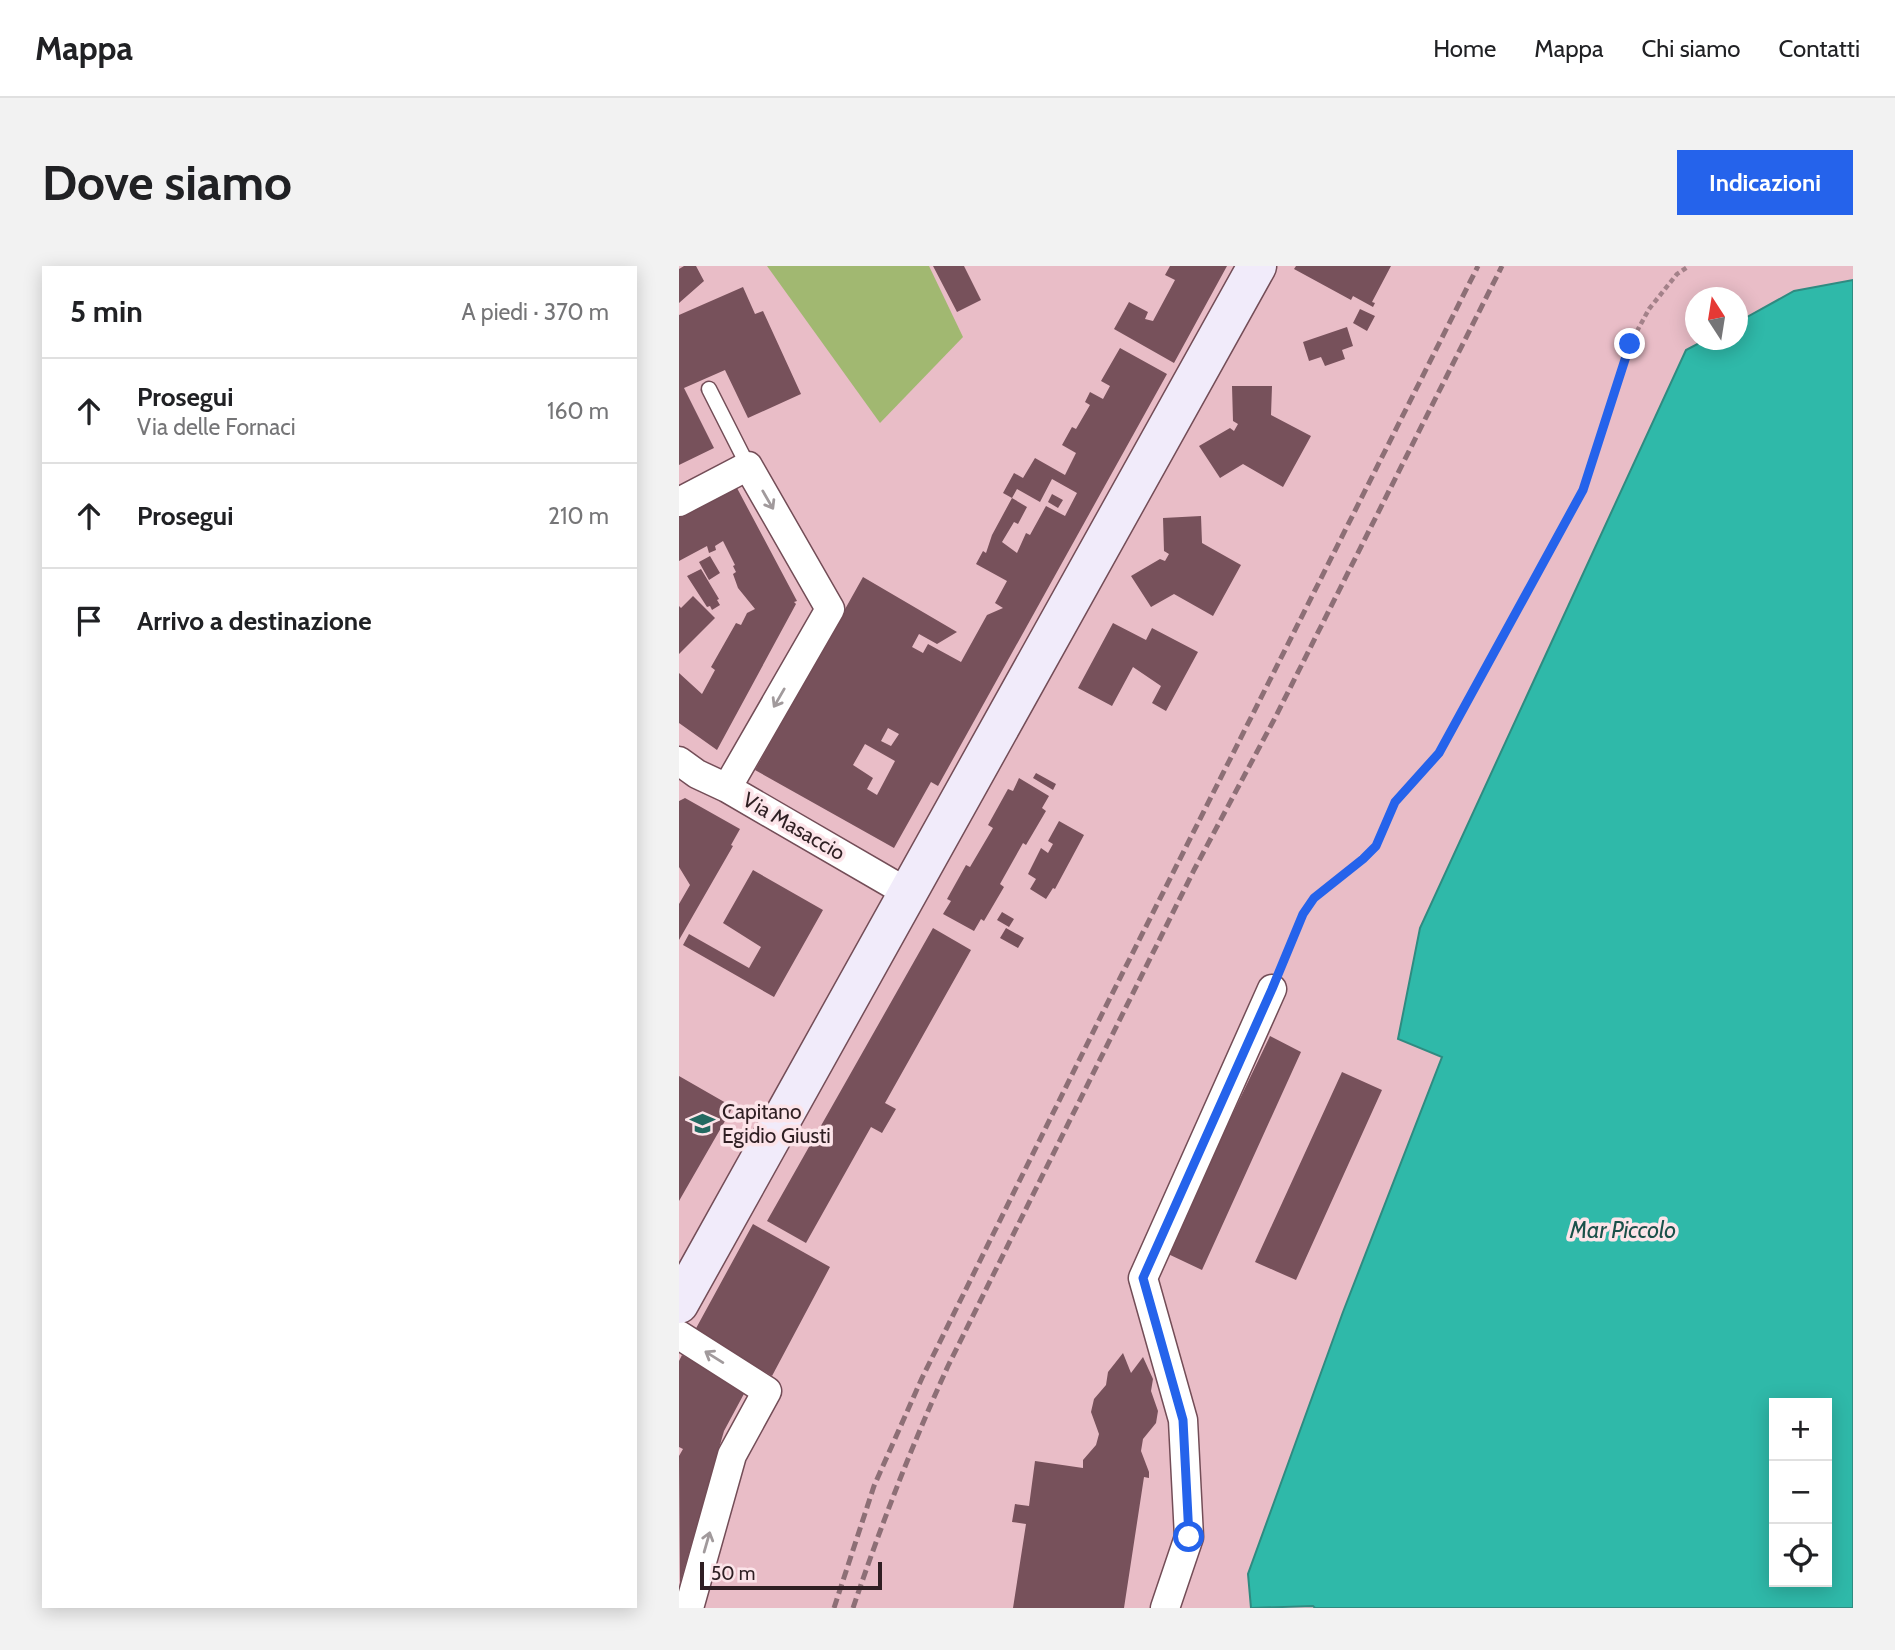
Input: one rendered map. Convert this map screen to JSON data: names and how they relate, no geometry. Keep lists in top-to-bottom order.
{
  "streets": {
    "street": ["Via Masaccio"]
  },
  "water": ["Mar Piccolo"],
  "places": {
    "school or university": ["Capitano Egidio Giusti"]
  },
  "scale_bar": "50 m",
  "north": "top",
  "page": {
    "header": "Mappa",
    "nav": [
      "Home",
      "Mappa",
      "Chi siamo",
      "Contatti"
    ],
    "buttons": "Indicazioni",
    "title": "Dove siamo",
    "heading": ["5 min", "A piedi · 370 m"],
    "list": [
      ["Prosegui", "Via delle Fornaci", "160 m"],
      ["Prosegui", "210 m"],
      "Arrivo a destinazione"
    ],
    "map_buttons": ["+", "−"],
    "scale": "50 m"
  }
}
